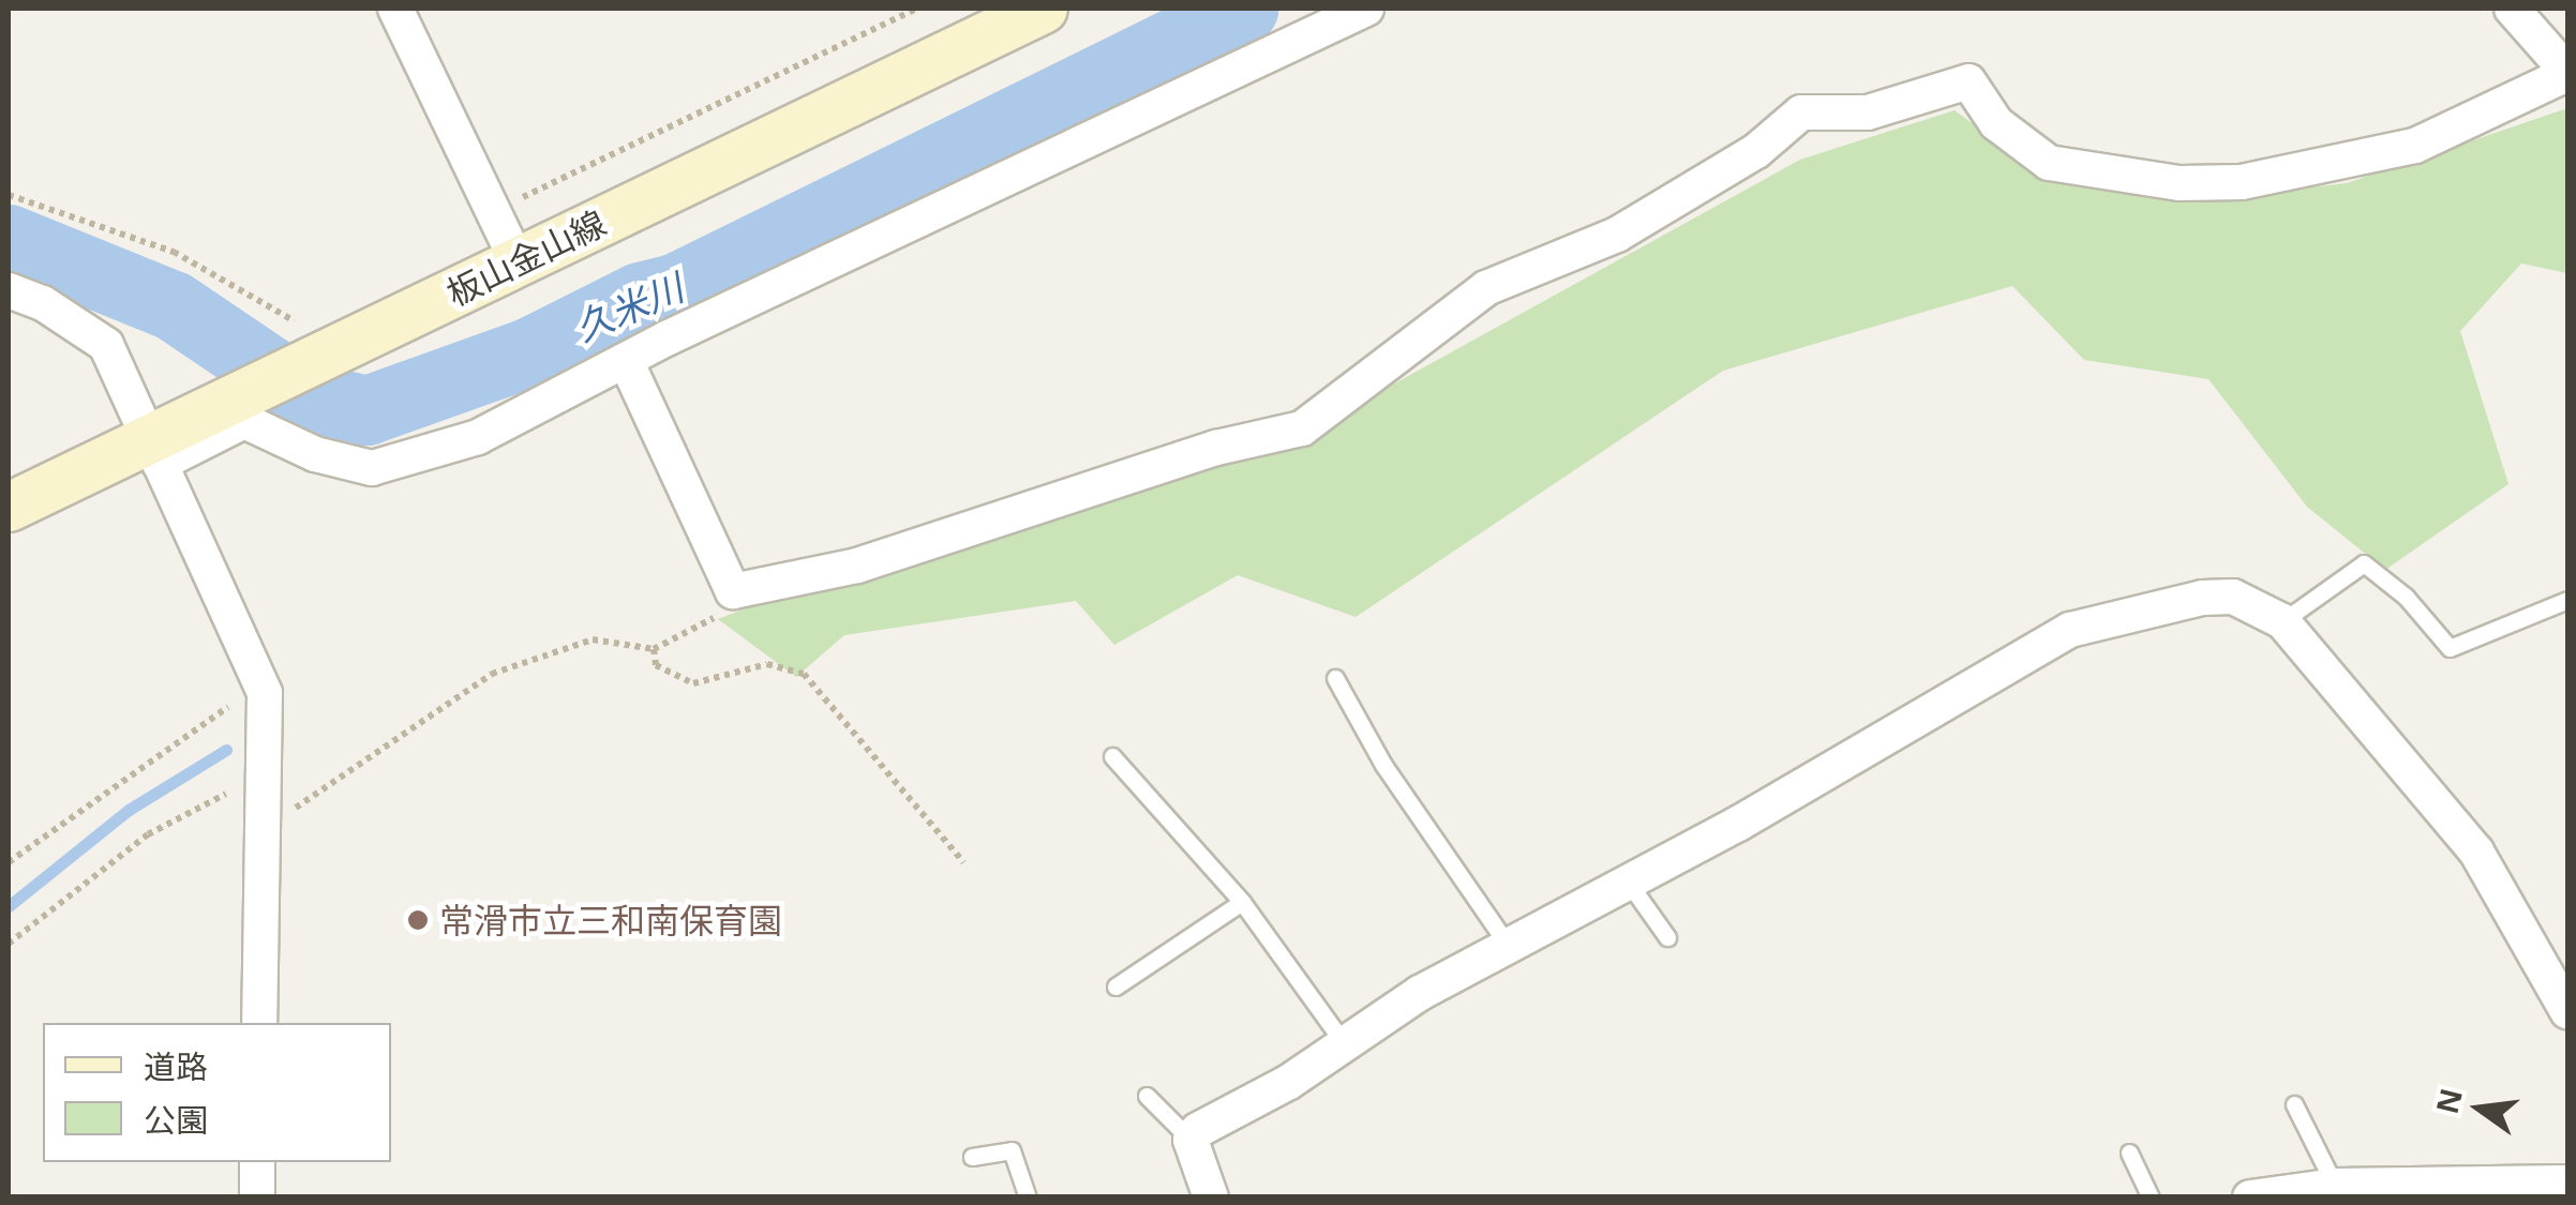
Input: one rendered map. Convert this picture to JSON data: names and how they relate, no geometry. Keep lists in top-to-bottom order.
{
  "streets": {
    "main road": ["板山金山線"]
  },
  "water": ["久米川"],
  "places": ["常滑市立三和南保育園"],
  "legend": ["道路", "公園"],
  "north": "left"
}
